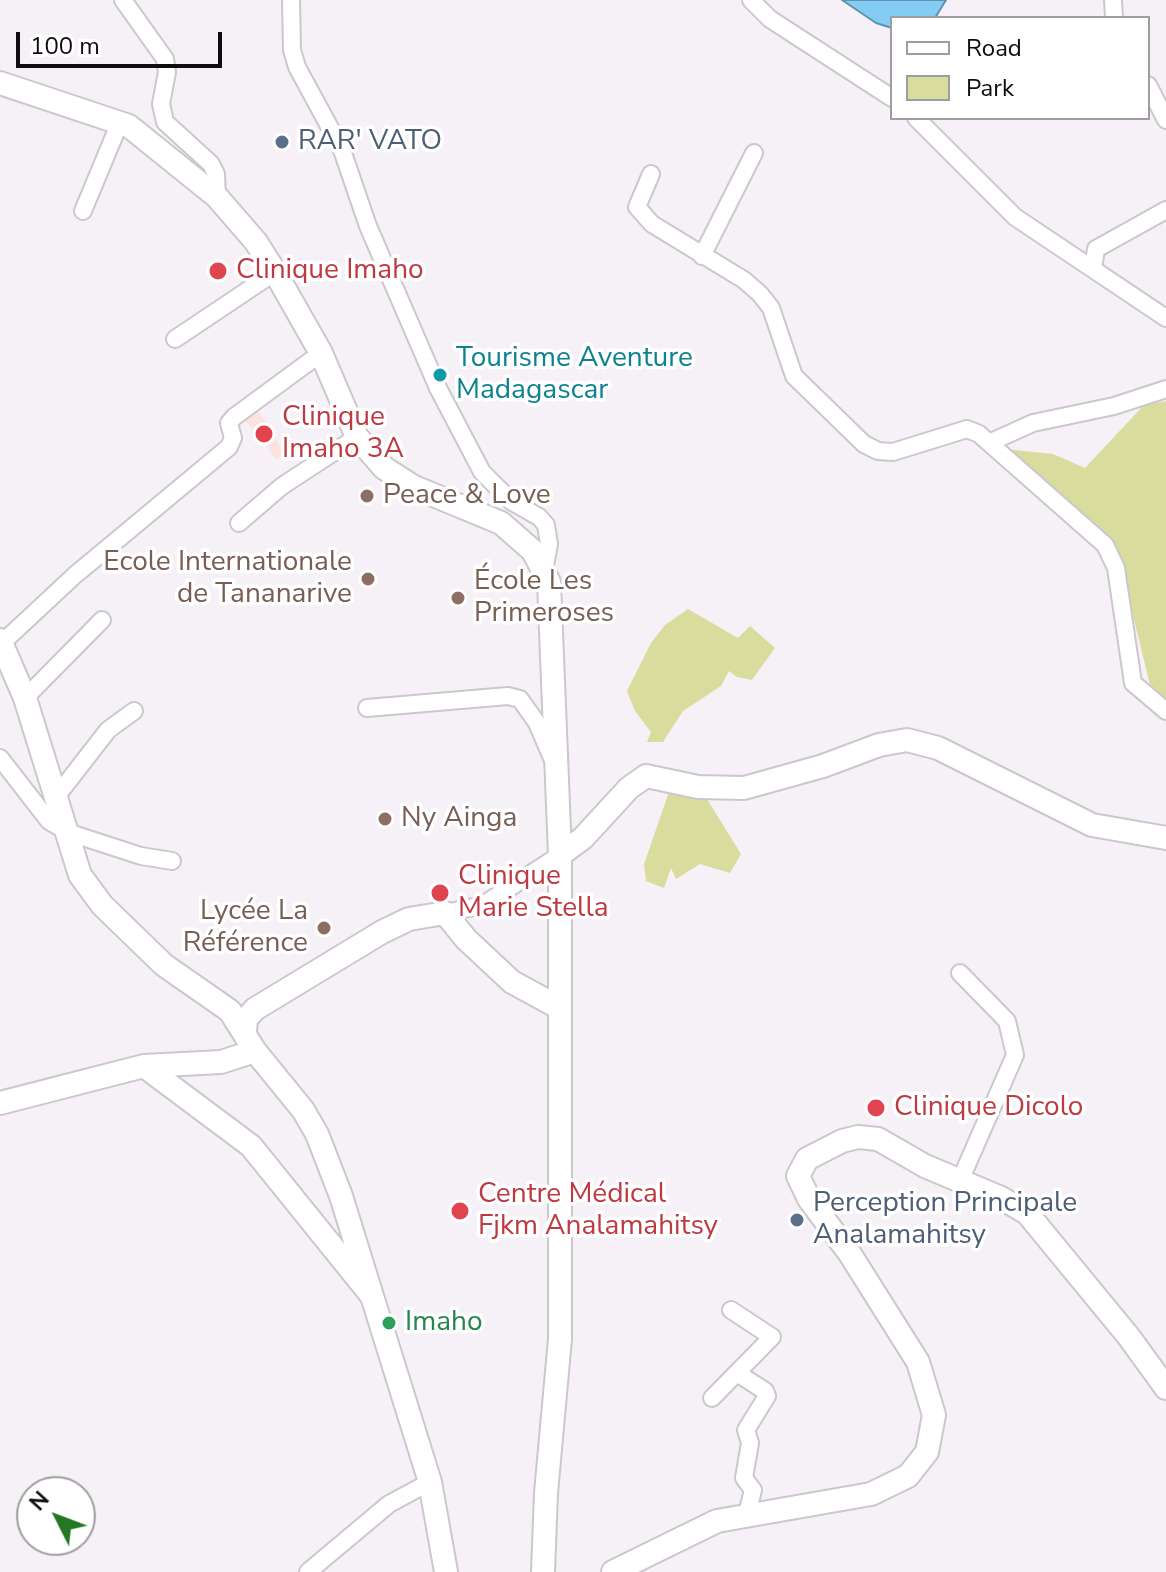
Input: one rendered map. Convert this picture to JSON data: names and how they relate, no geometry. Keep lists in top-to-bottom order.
{
  "places": [
    "RAR' VATO",
    "Clinique Imaho",
    "Tourisme Aventure Madagascar",
    "Clinique Imaho 3A",
    "Peace & Love",
    "Ecole Internationale de Tananarive",
    "École Les Primeroses",
    "Ny Ainga",
    "Clinique Marie Stella",
    "Lycée La Référence",
    "Clinique Dicolo",
    "Centre Médical Fjkm Analamahitsy",
    "Perception Principale Analamahitsy",
    "Imaho"
  ],
  "legend": ["Road", "Park"],
  "scale_bar": "100 m",
  "north": "top left"
}
